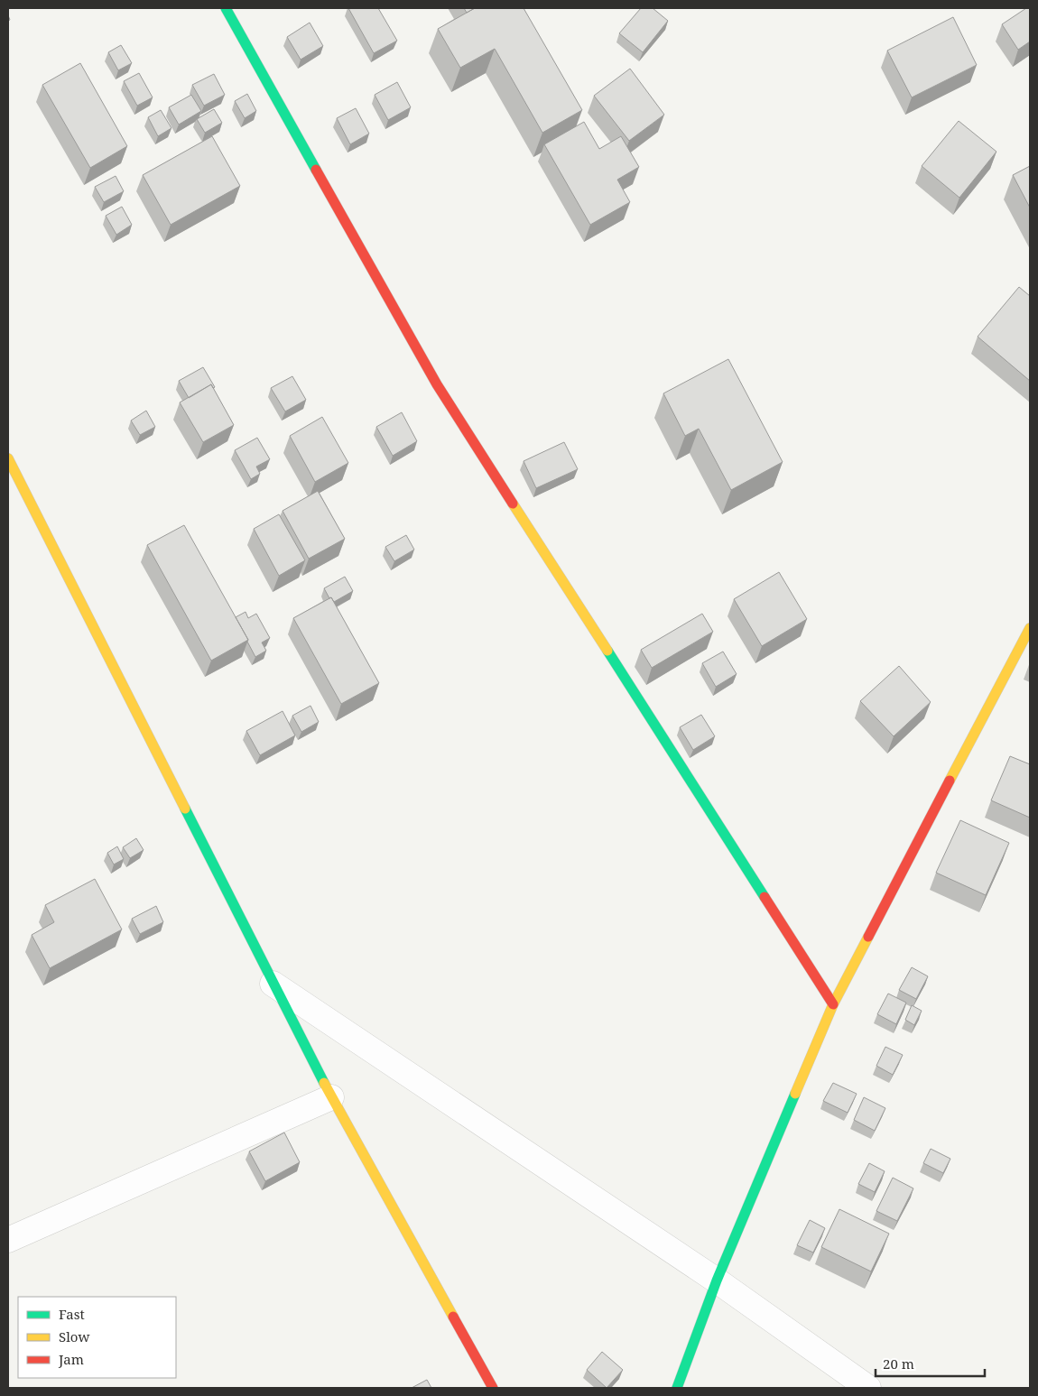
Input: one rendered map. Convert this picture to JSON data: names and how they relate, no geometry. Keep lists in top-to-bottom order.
{
  "legend": ["Fast", "Slow", "Jam"],
  "scale_bar": "20 m"
}
